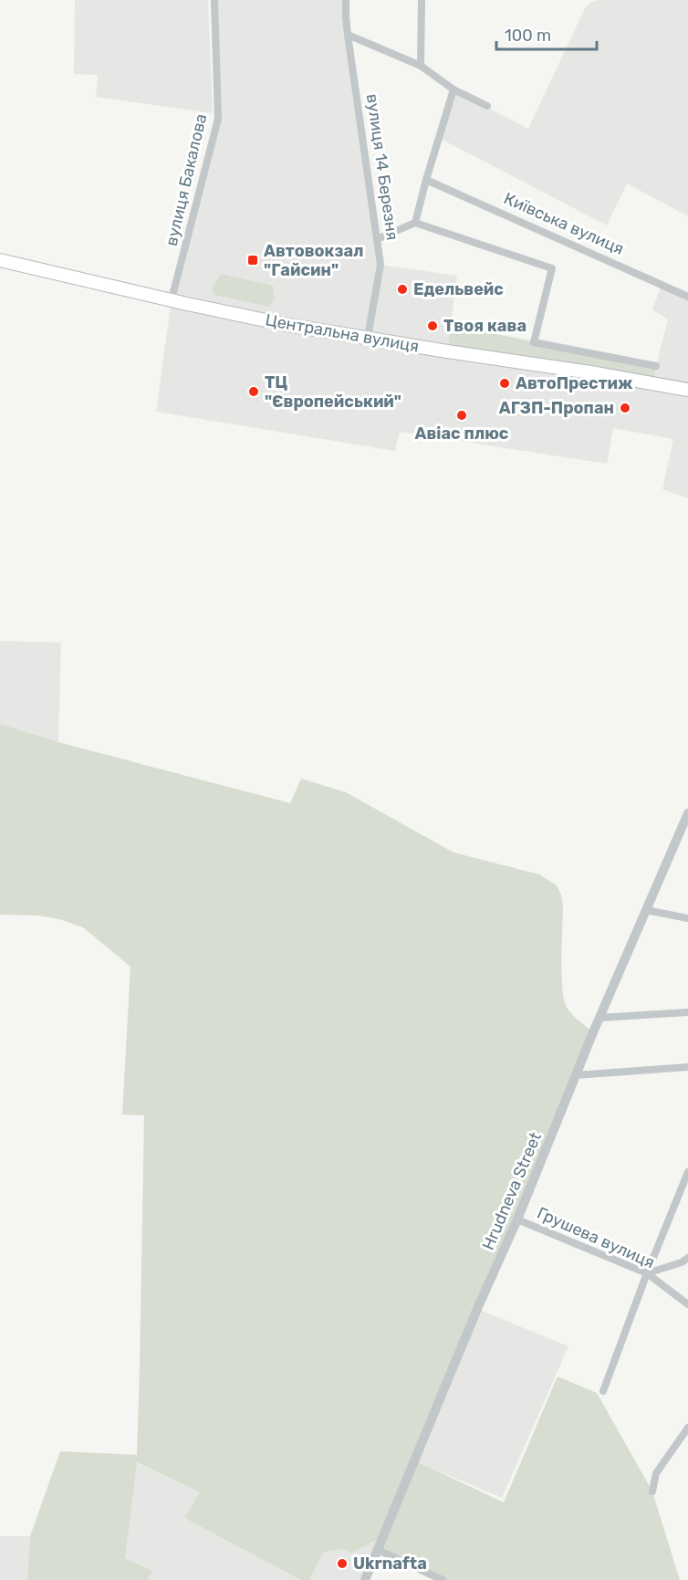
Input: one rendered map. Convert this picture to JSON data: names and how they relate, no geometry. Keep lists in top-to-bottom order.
{
  "streets": {
    "highway": ["Центральна вулиця"],
    "street": [
      "вулиця 14 Березня",
      "вулиця Бакалова",
      "Київська вулиця",
      "Hrudneva Street",
      "Грушева вулиця"
    ]
  },
  "crossings": [
    ["вулиця 14 Березня", "Центральна вулиця"],
    ["вулиця Бакалова", "Центральна вулиця"],
    ["Hrudneva Street", "Грушева вулиця"]
  ],
  "places": {
    "transit": ["Автовокзал \"Гайсин\""],
    "other": [
      "Едельвейс",
      "Твоя кава",
      "АвтоПрестиж",
      "ТЦ \"Європейський\"",
      "АГЗП-Пропан",
      "Авіас плюс",
      "Ukrnafta"
    ]
  },
  "scale_bar": "100 m"
}
